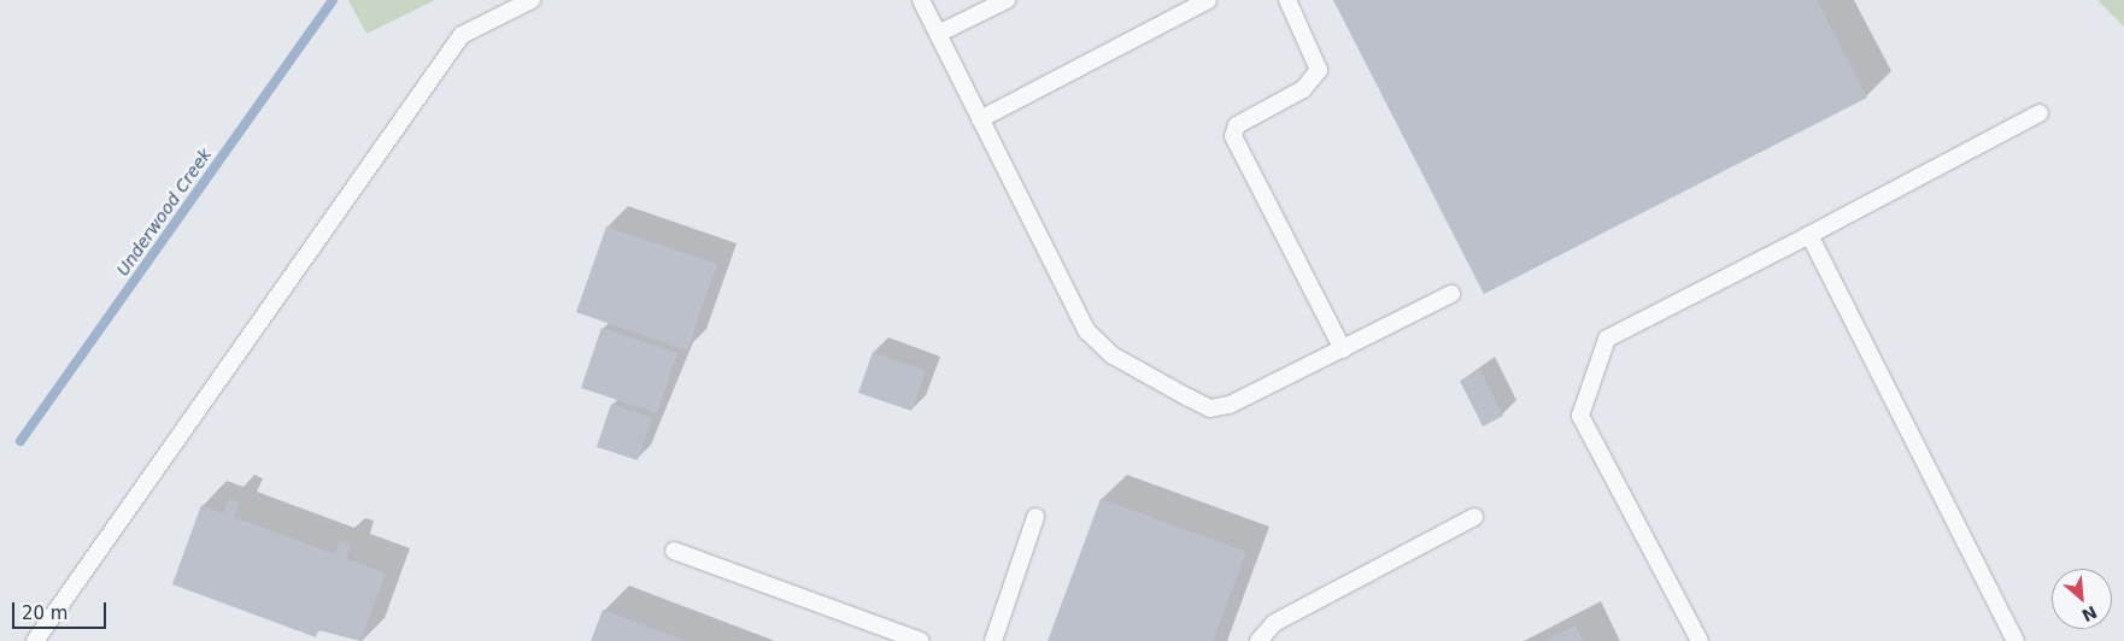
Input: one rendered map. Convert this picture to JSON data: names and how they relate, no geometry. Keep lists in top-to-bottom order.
{
  "water": ["Underwood Creek"],
  "scale_bar": "20 m",
  "north": "bottom right"
}
